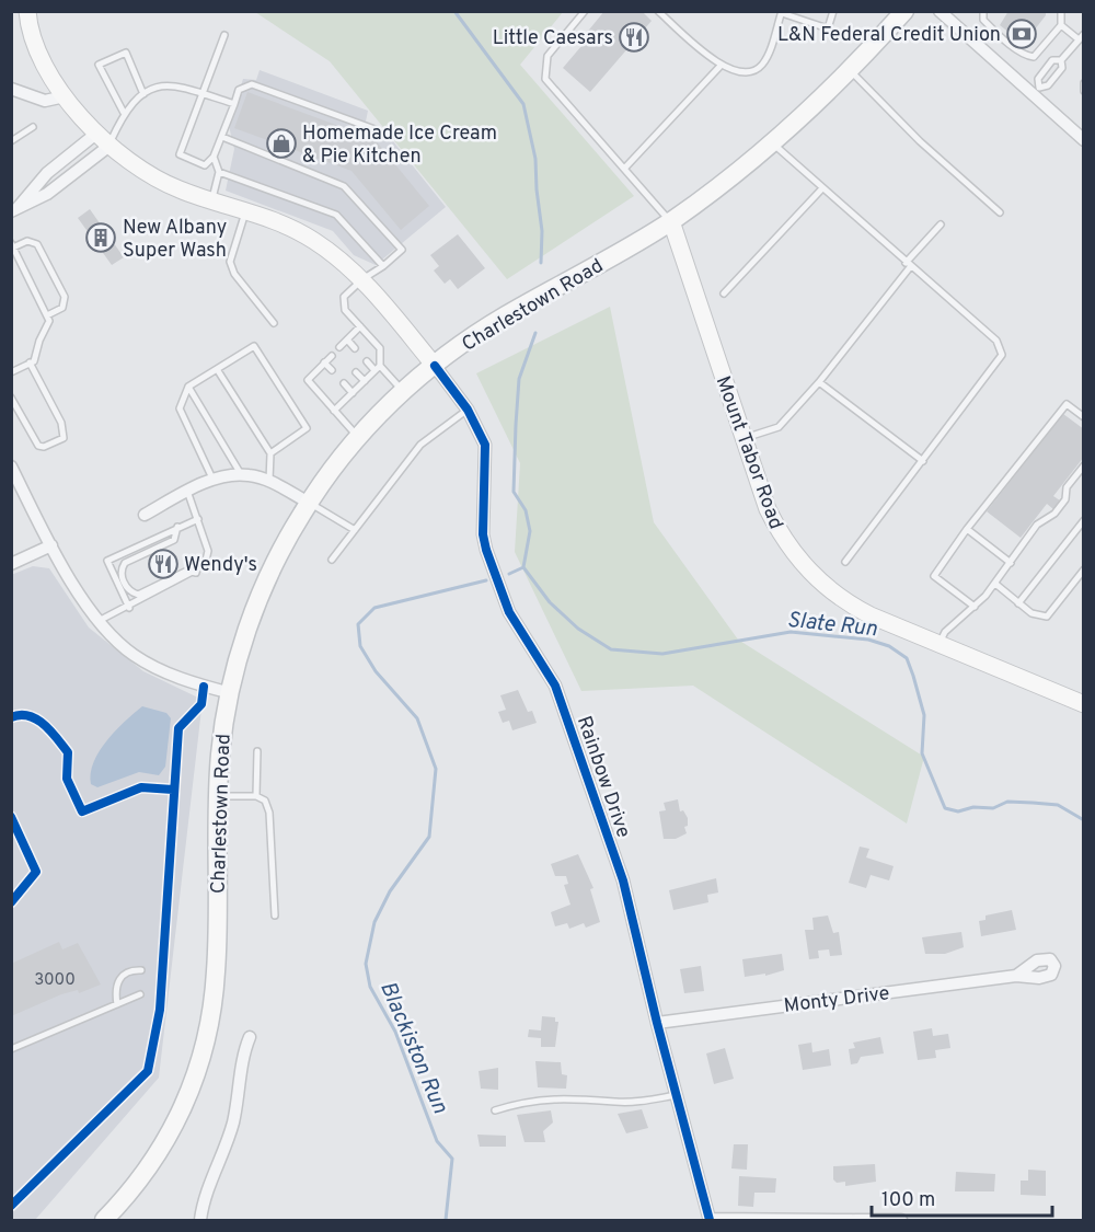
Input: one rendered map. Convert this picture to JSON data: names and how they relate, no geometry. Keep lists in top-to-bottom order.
{
  "streets": {
    "main road": ["Charlestown Road"],
    "street": ["Mount Tabor Road", "Rainbow Drive", "Monty Drive"]
  },
  "crossings": [
    ["Charlestown Road", "Mount Tabor Road"],
    ["Charlestown Road", "Rainbow Drive"],
    ["Rainbow Drive", "Monty Drive"]
  ],
  "water": ["Slate Run", "Blackiston Run"],
  "places": {
    "bank": ["L&N Federal Credit Union"],
    "restaurant": ["Little Caesars", "Wendy's"],
    "shop": ["Homemade Ice Cream & Pie Kitchen"],
    "building": ["New Albany Super Wash"]
  },
  "house_numbers": ["3000"],
  "scale_bar": "100 m"
}
